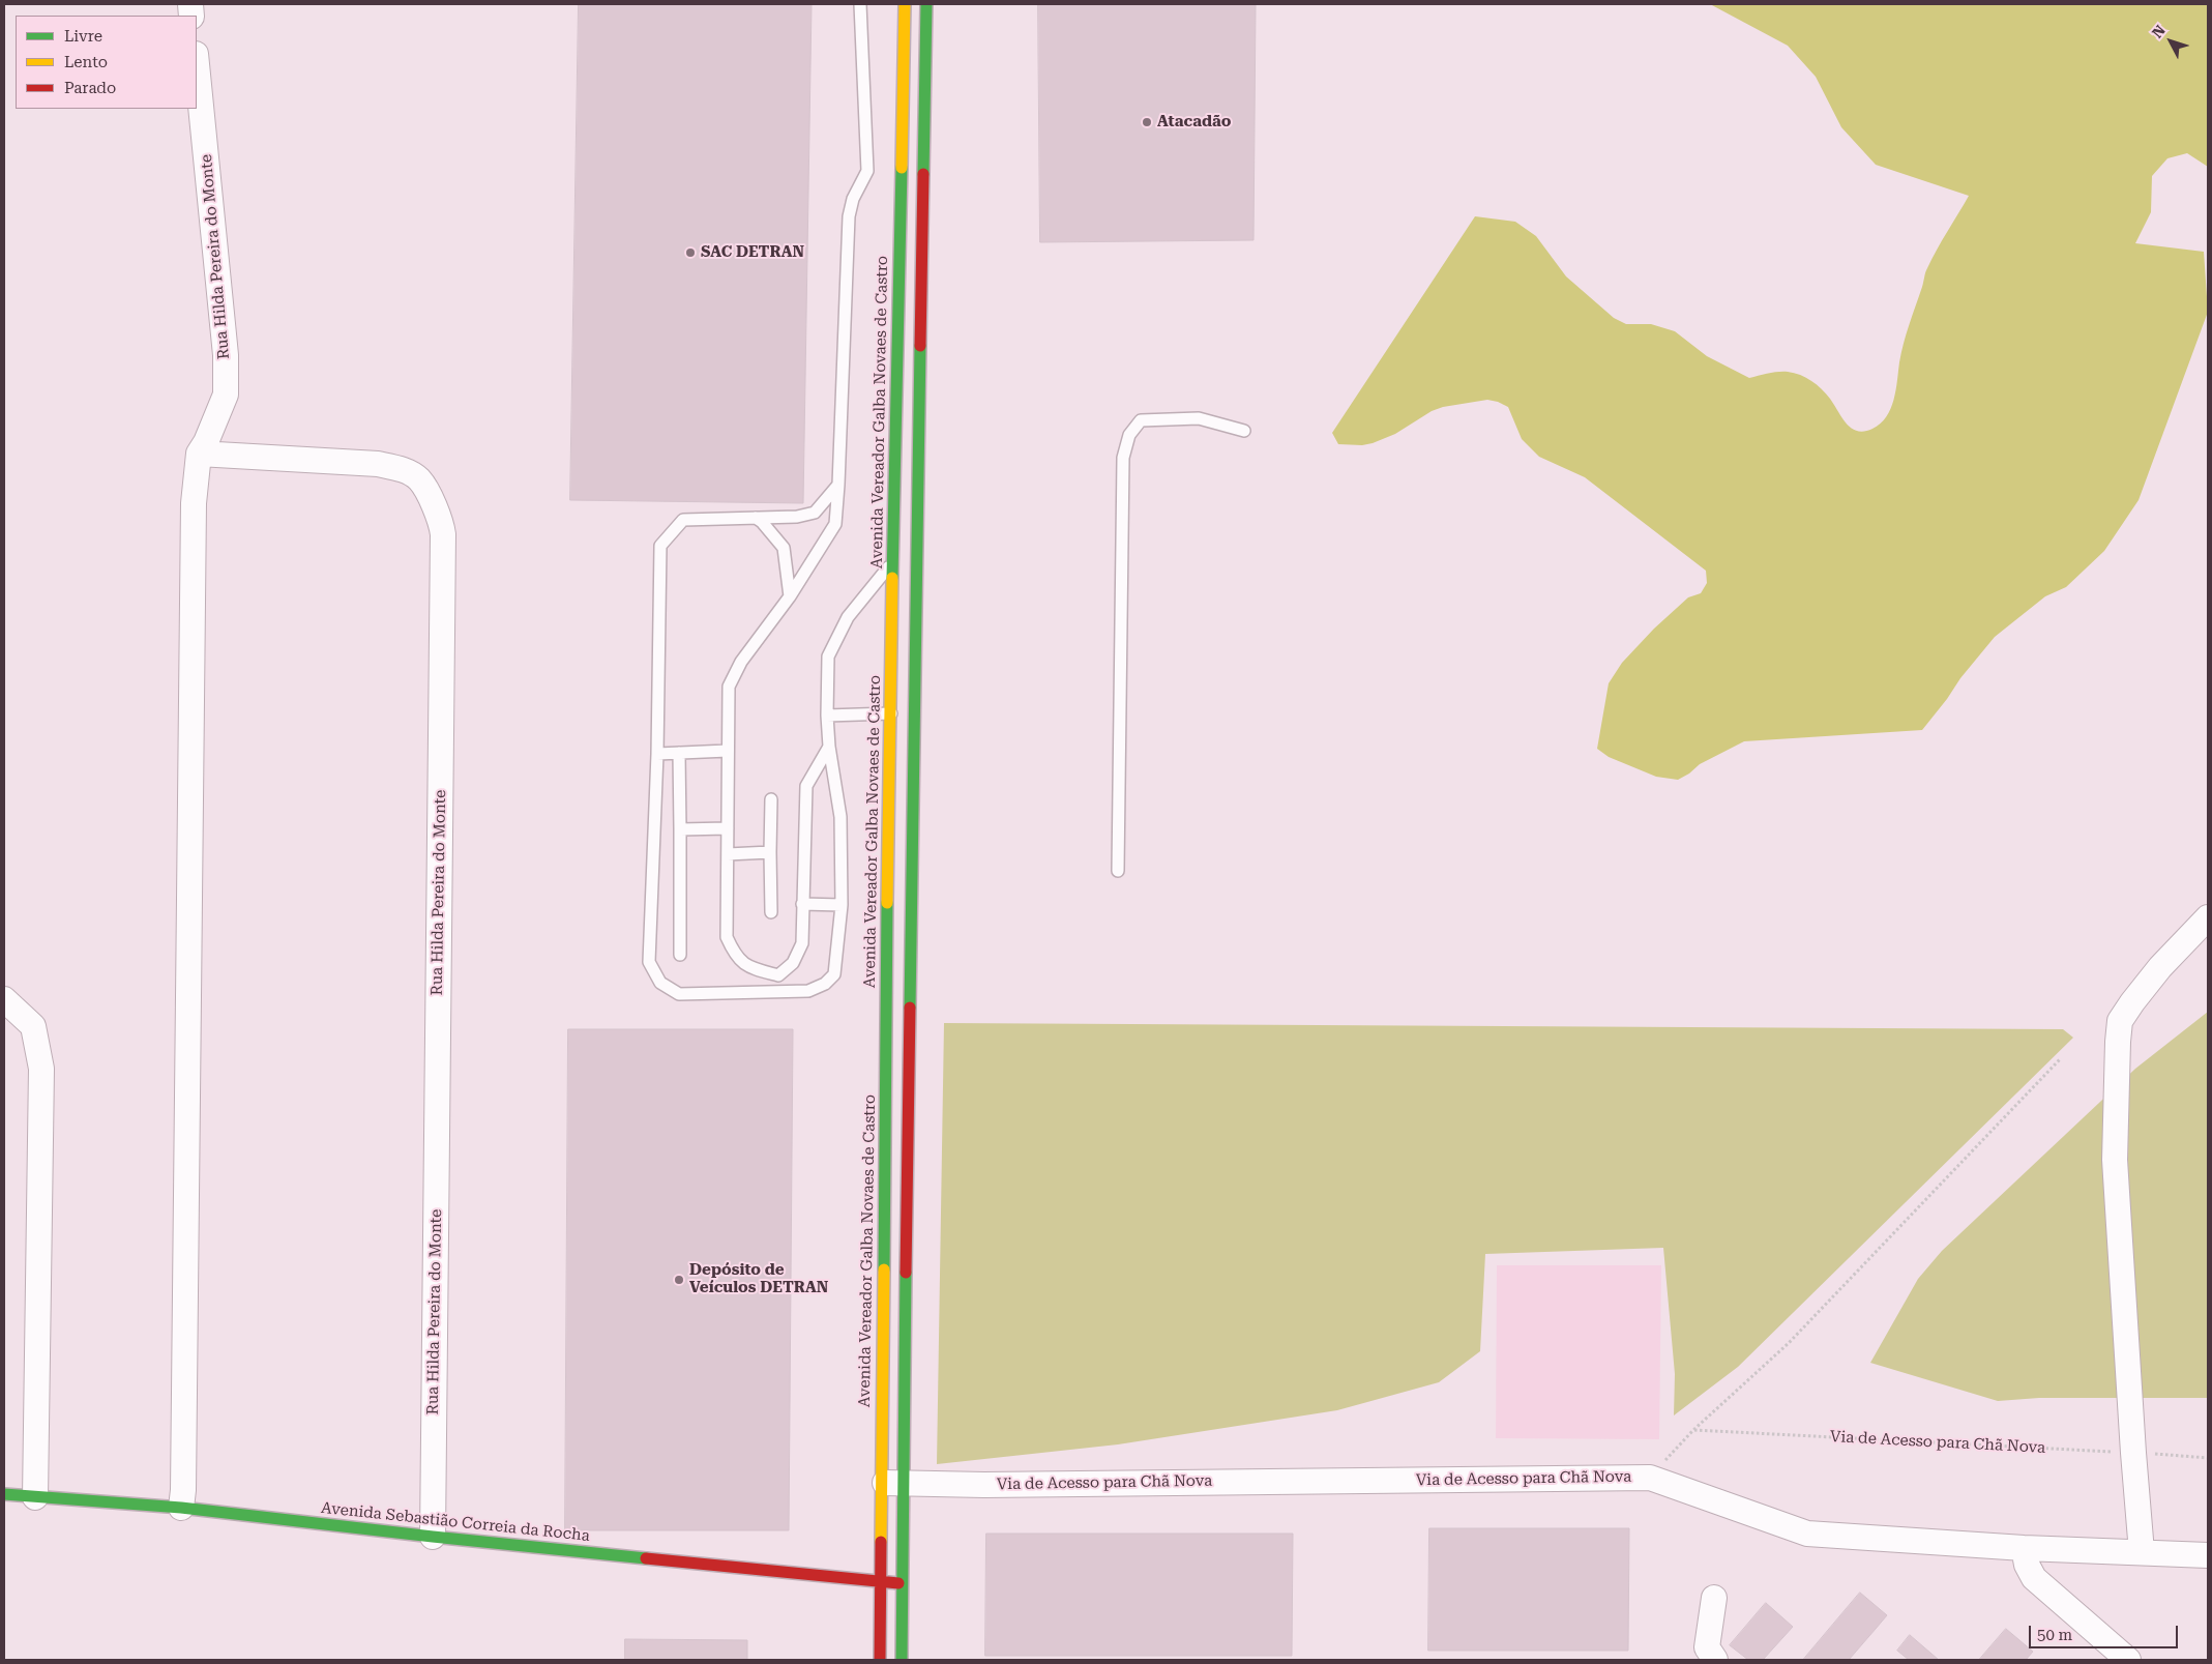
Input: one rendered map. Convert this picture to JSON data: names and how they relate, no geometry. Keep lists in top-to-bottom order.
{
  "streets": {
    "street": [
      "Rua Hilda Pereira do Monte",
      "Avenida Vereador Galba Novaes de Castro",
      "Via de Acesso para Chã Nova",
      "Avenida Sebastião Correia da Rocha"
    ]
  },
  "crossings": [
    ["Rua Hilda Pereira do Monte", "Avenida Sebastião Correia da Rocha"],
    ["Avenida Vereador Galba Novaes de Castro", "Via de Acesso para Chã Nova"],
    ["Avenida Vereador Galba Novaes de Castro", "Avenida Sebastião Correia da Rocha"]
  ],
  "places": ["Atacadão", "SAC DETRAN", "Depósito de Veículos DETRAN"],
  "legend": ["Livre", "Lento", "Parado"],
  "scale_bar": "50 m",
  "north": "top left"
}
